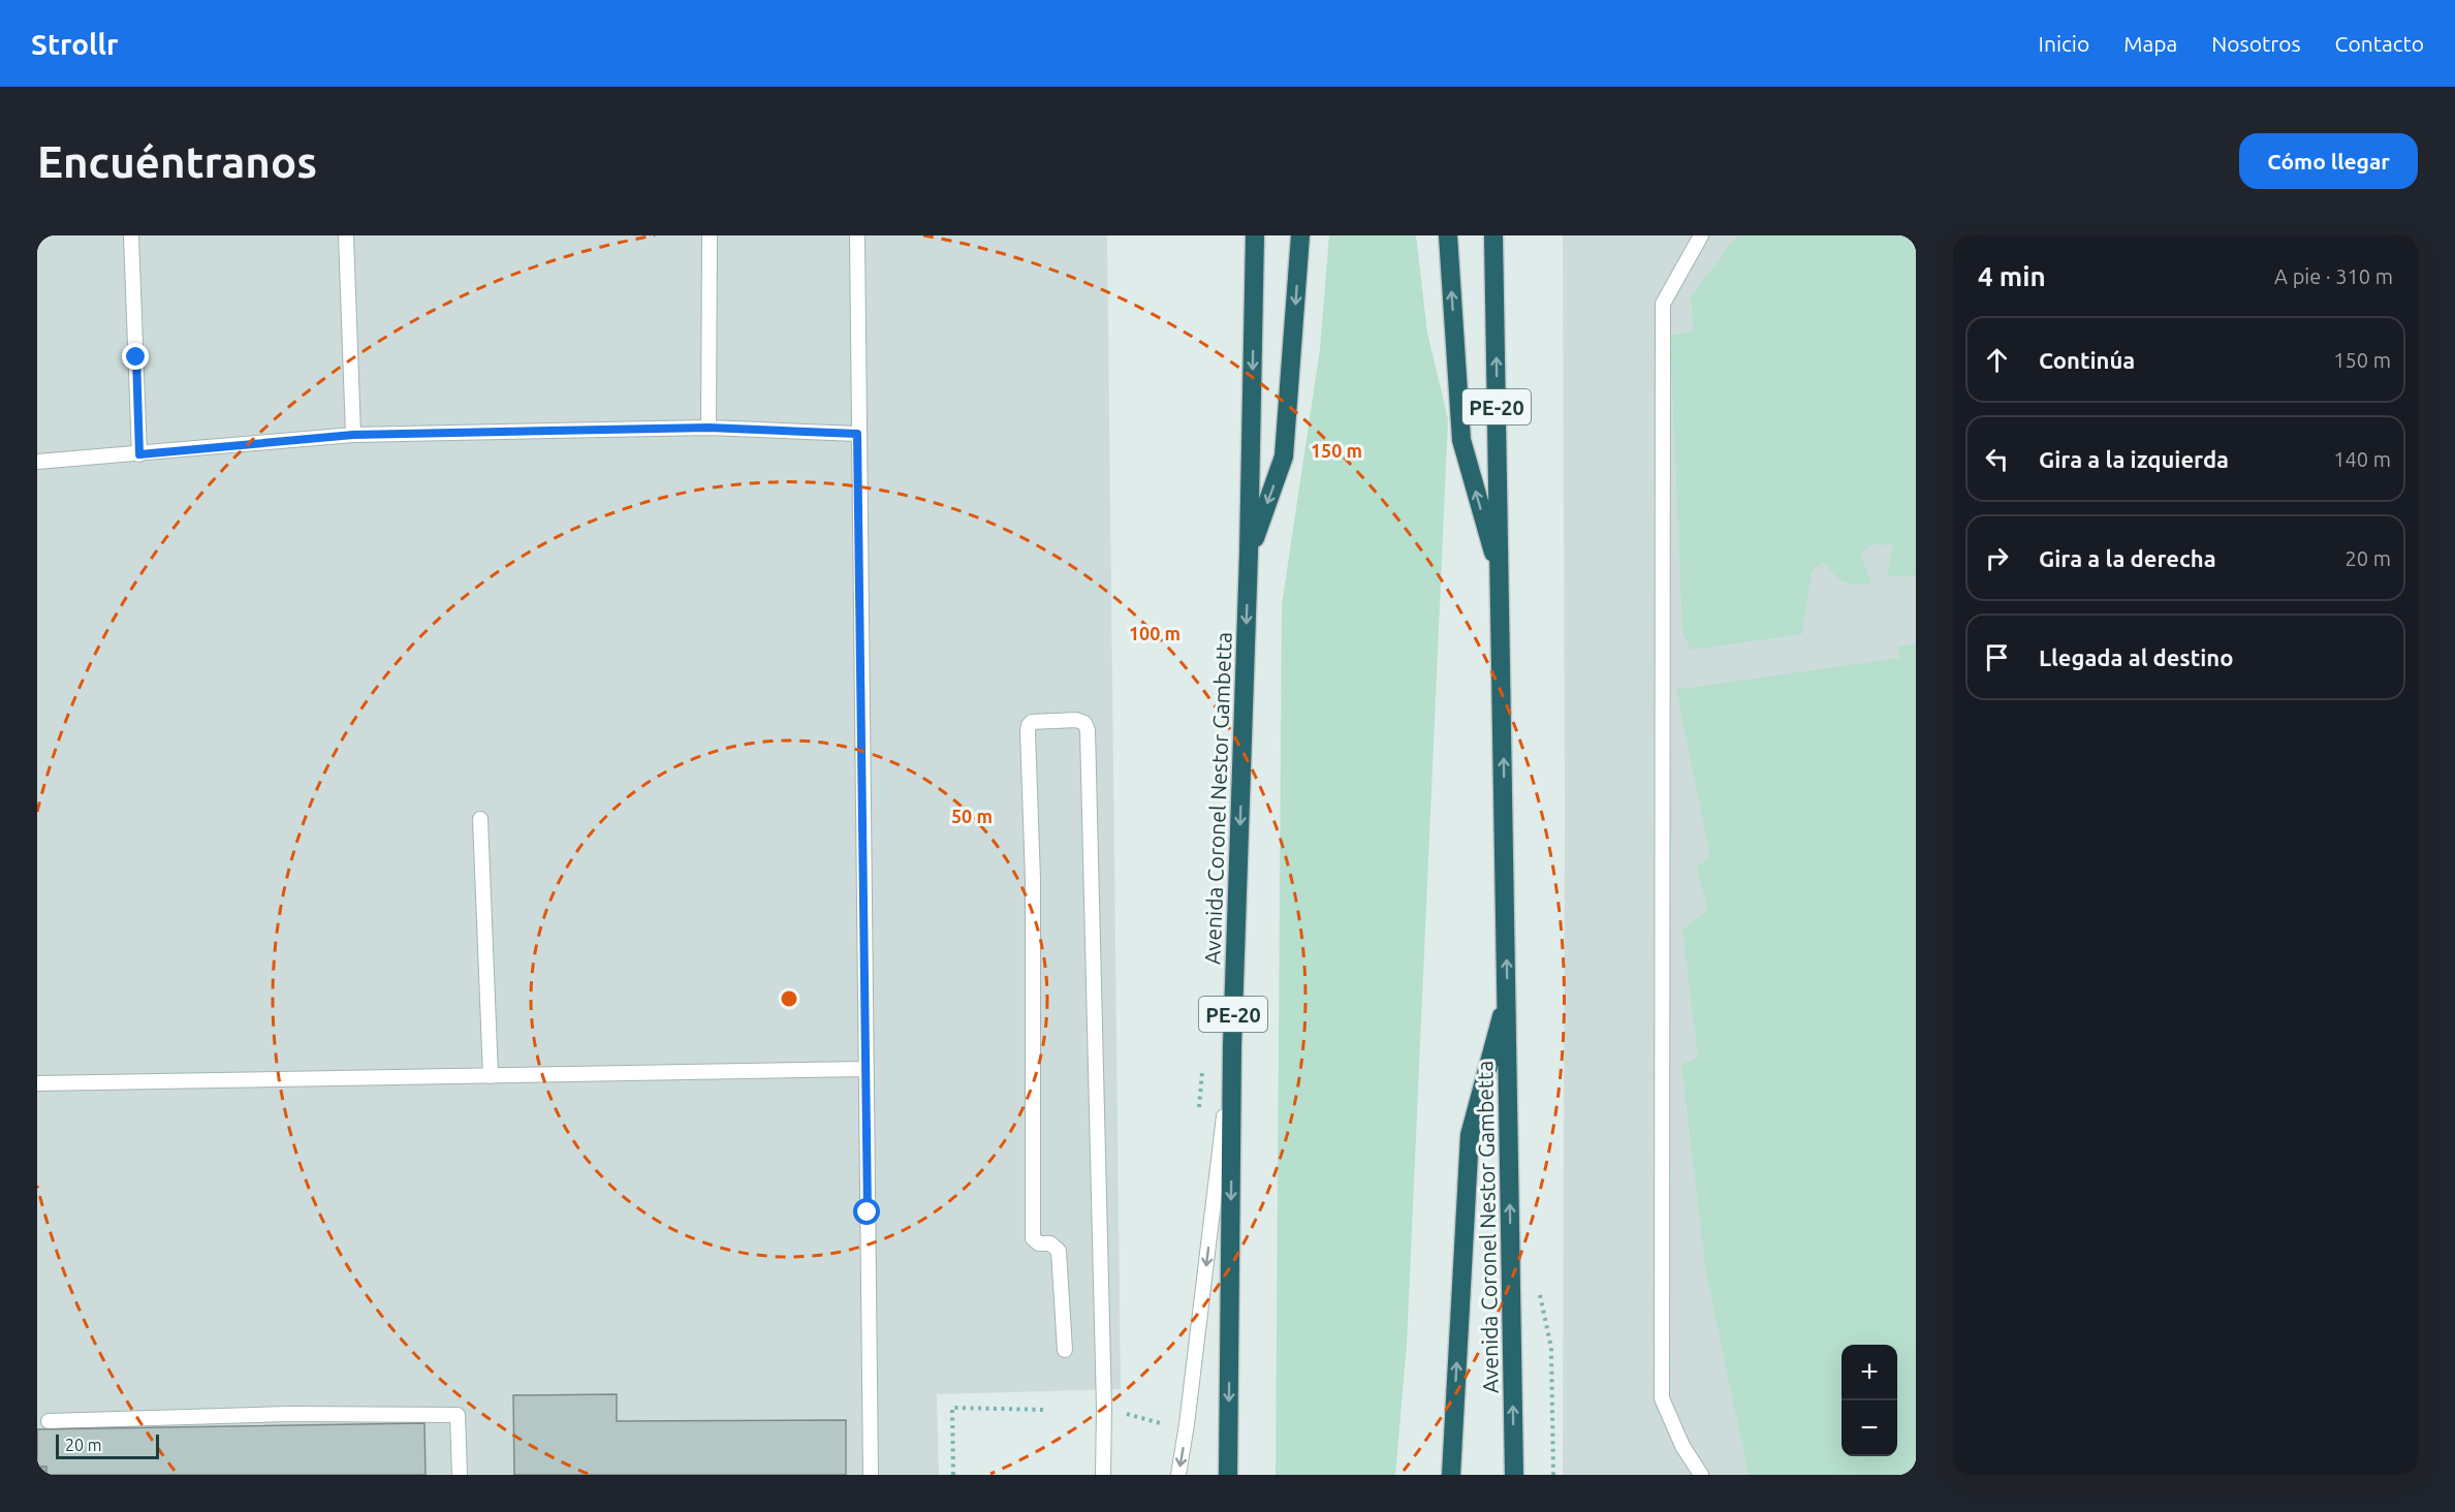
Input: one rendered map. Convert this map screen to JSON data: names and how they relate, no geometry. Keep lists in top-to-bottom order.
{
  "streets": {
    "highway": ["PE-20", "Avenida Coronel Nestor Gambetta"]
  },
  "scale_bar": "20 m",
  "page": {
    "header": "Strollr",
    "nav": [
      "Inicio",
      "Mapa",
      "Nosotros",
      "Contacto"
    ],
    "buttons": "Cómo llegar",
    "title": "Encuéntranos",
    "heading": ["4 min", "A pie · 310 m"],
    "list": [
      ["Continúa", "150 m"],
      ["Gira a la izquierda", "140 m"],
      ["Gira a la derecha", "20 m"],
      "Llegada al destino"
    ],
    "map_buttons": ["+", "−"],
    "scale": "20 m"
  },
  "rings": ["150 m", "100 m", "50 m"]
}
